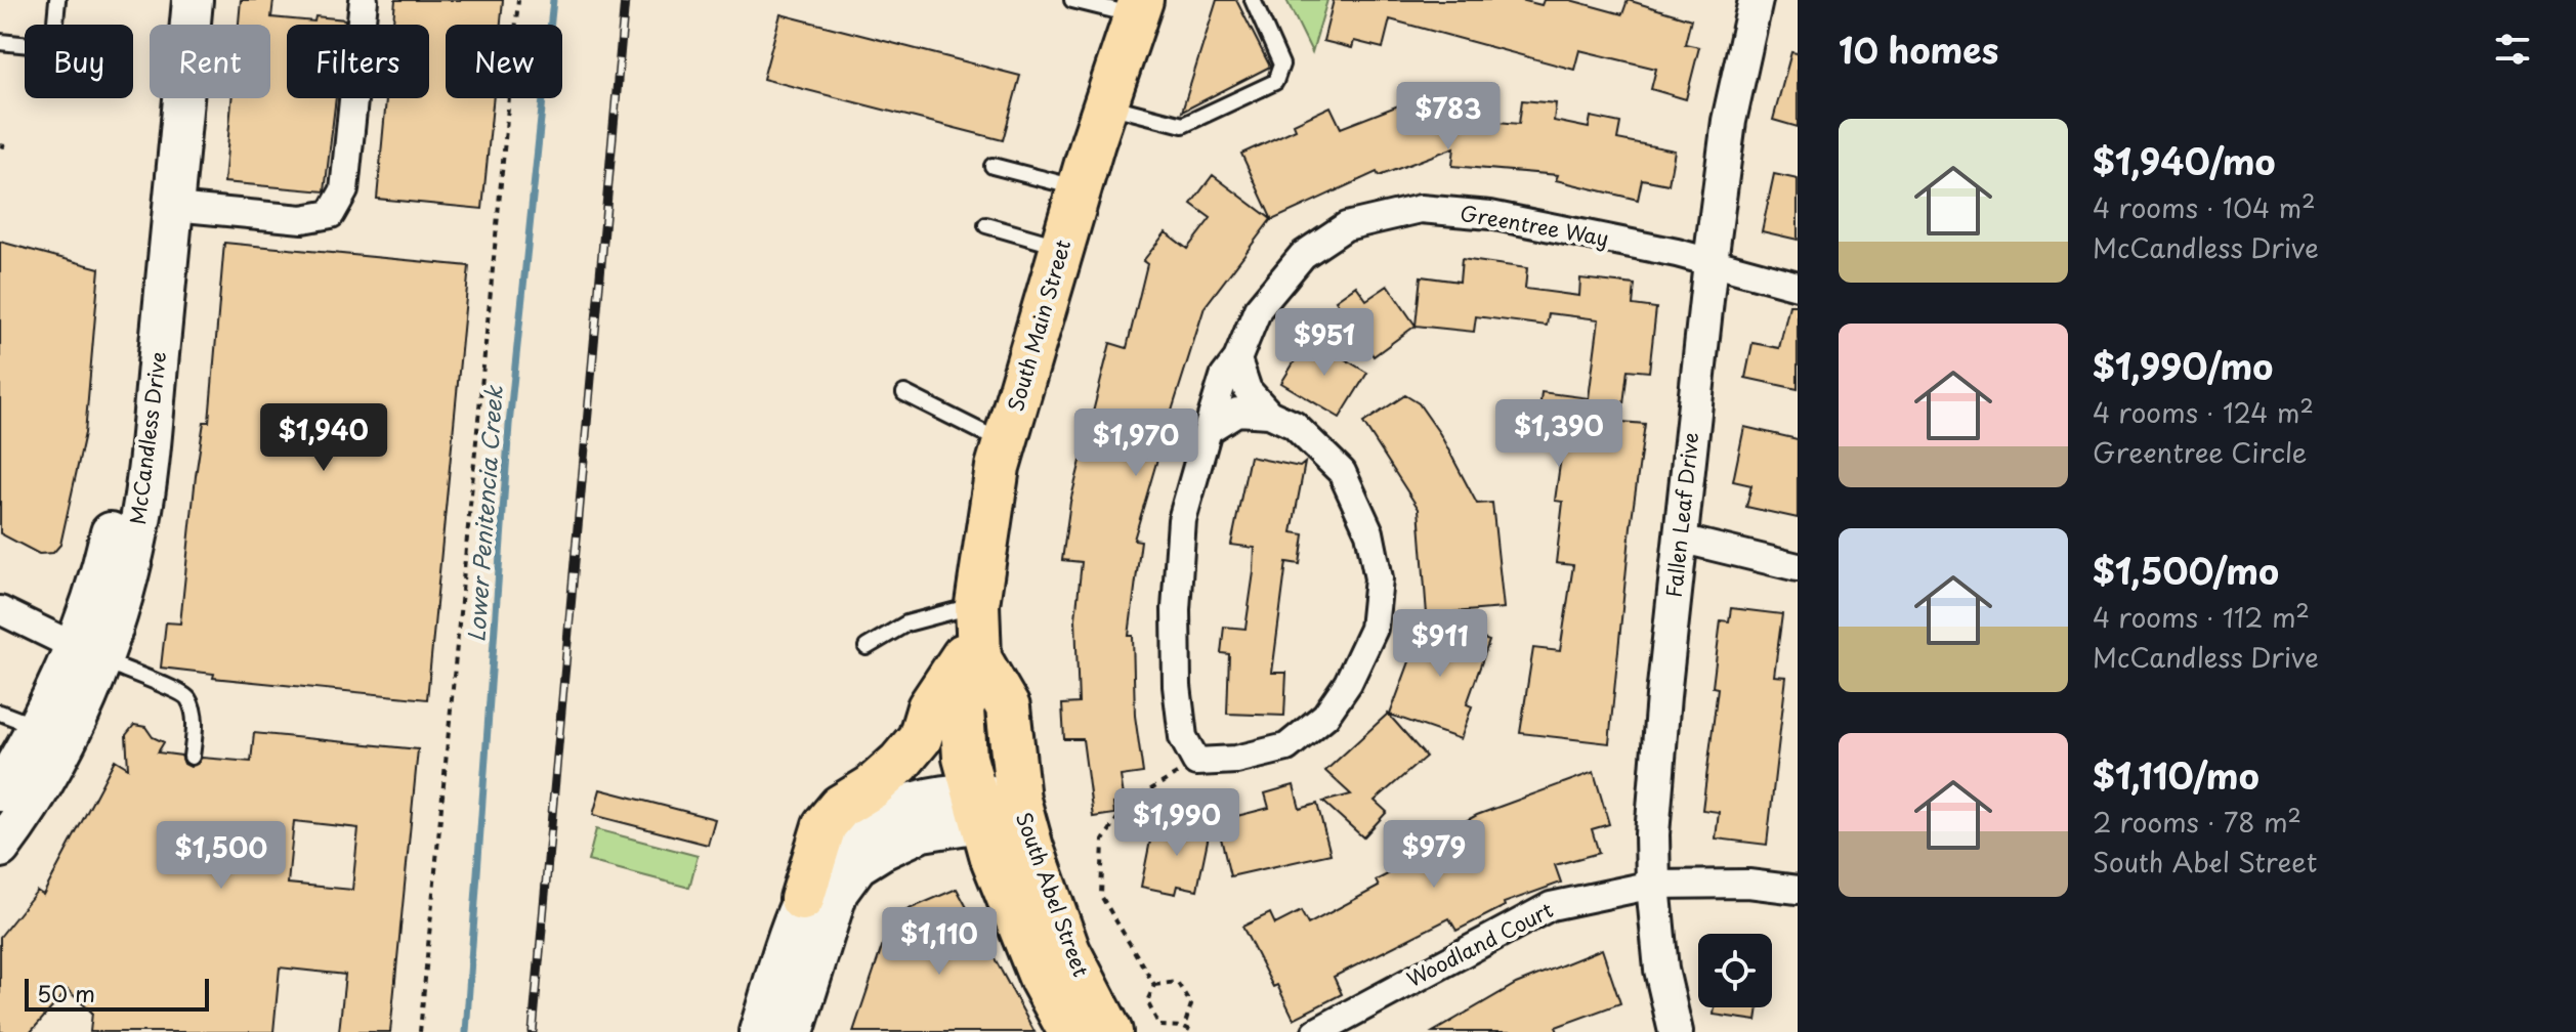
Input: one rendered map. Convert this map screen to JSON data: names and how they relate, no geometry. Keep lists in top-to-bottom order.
{
  "streets": {
    "main road": ["South Main Street", "McCandless Drive", "South Abel Street"],
    "street": ["Greentree Way", "Fallen Leaf Drive", "Woodland Court"]
  },
  "crossings": [
    ["Greentree Way", "Fallen Leaf Drive"],
    ["South Main Street", "South Abel Street"],
    ["Fallen Leaf Drive", "Woodland Court"]
  ],
  "water": ["Lower Penitencia Creek"],
  "scale_bar": "50 m",
  "page": {
    "heading": "10 homes",
    "chip": [
      "Buy",
      "Rent",
      "Filters",
      "New"
    ],
    "price": [
      "$783",
      "$951",
      "$1,390",
      "$1,940",
      "$1,970",
      "$911",
      "$1,990",
      "$979",
      "$1,500",
      "$1,110"
    ],
    "list": [
      {
        "name": "$1,940/mo",
        "note": "4 rooms · 104 m² · McCandless Drive"
      },
      {
        "name": "$1,990/mo",
        "note": "4 rooms · 124 m² · Greentree Circle"
      },
      {
        "name": "$1,500/mo",
        "note": "4 rooms · 112 m² · McCandless Drive"
      },
      {
        "name": "$1,110/mo",
        "note": "2 rooms · 78 m² · South Abel Street"
      }
    ],
    "scale": "50 m"
  }
}
